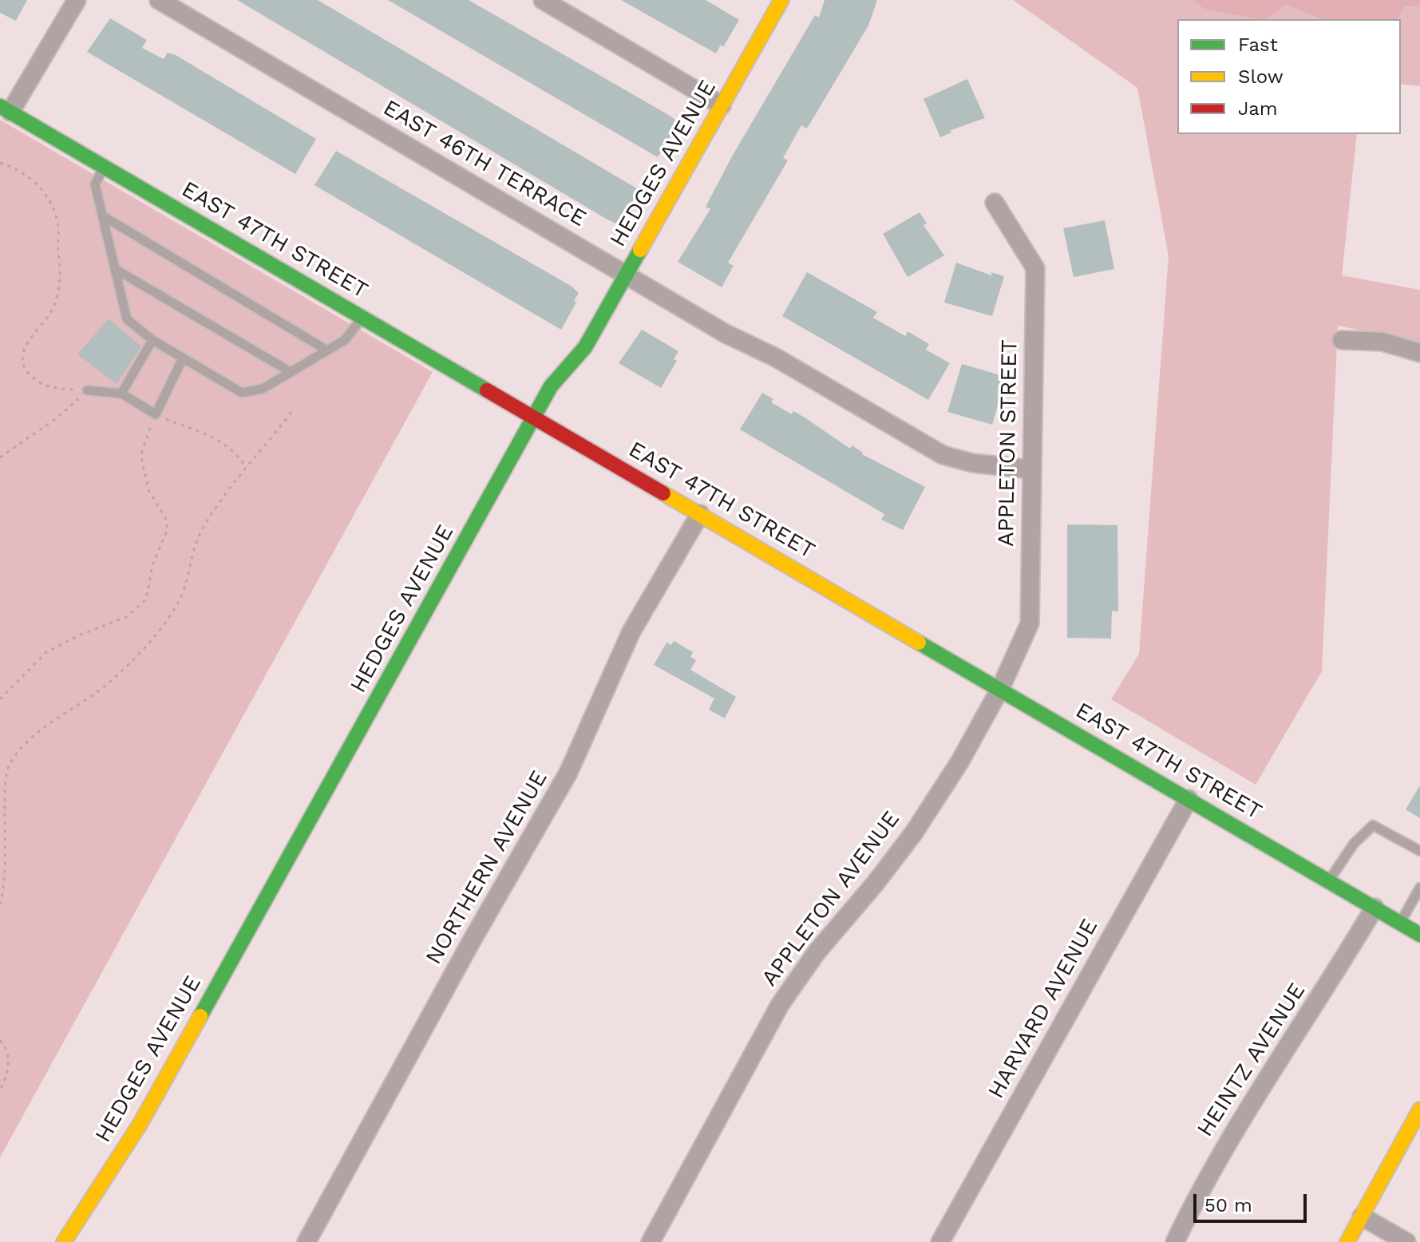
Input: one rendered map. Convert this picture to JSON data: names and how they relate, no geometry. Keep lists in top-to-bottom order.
{
  "streets": {
    "main road": ["HEDGES AVENUE", "EAST 47TH STREET"],
    "street": [
      "EAST 46TH TERRACE",
      "APPLETON STREET",
      "NORTHERN AVENUE",
      "APPLETON AVENUE",
      "HARVARD AVENUE",
      "HEINTZ AVENUE"
    ]
  },
  "crossings": [
    ["EAST 46TH TERRACE", "HEDGES AVENUE"],
    ["EAST 46TH TERRACE", "APPLETON STREET"],
    ["HEDGES AVENUE", "EAST 47TH STREET"],
    ["EAST 47TH STREET", "APPLETON STREET"],
    ["EAST 47TH STREET", "NORTHERN AVENUE"],
    ["EAST 47TH STREET", "APPLETON AVENUE"],
    ["EAST 47TH STREET", "HARVARD AVENUE"],
    ["EAST 47TH STREET", "HEINTZ AVENUE"],
    ["APPLETON STREET", "APPLETON AVENUE"]
  ],
  "legend": ["Fast", "Slow", "Jam"],
  "scale_bar": "50 m"
}
